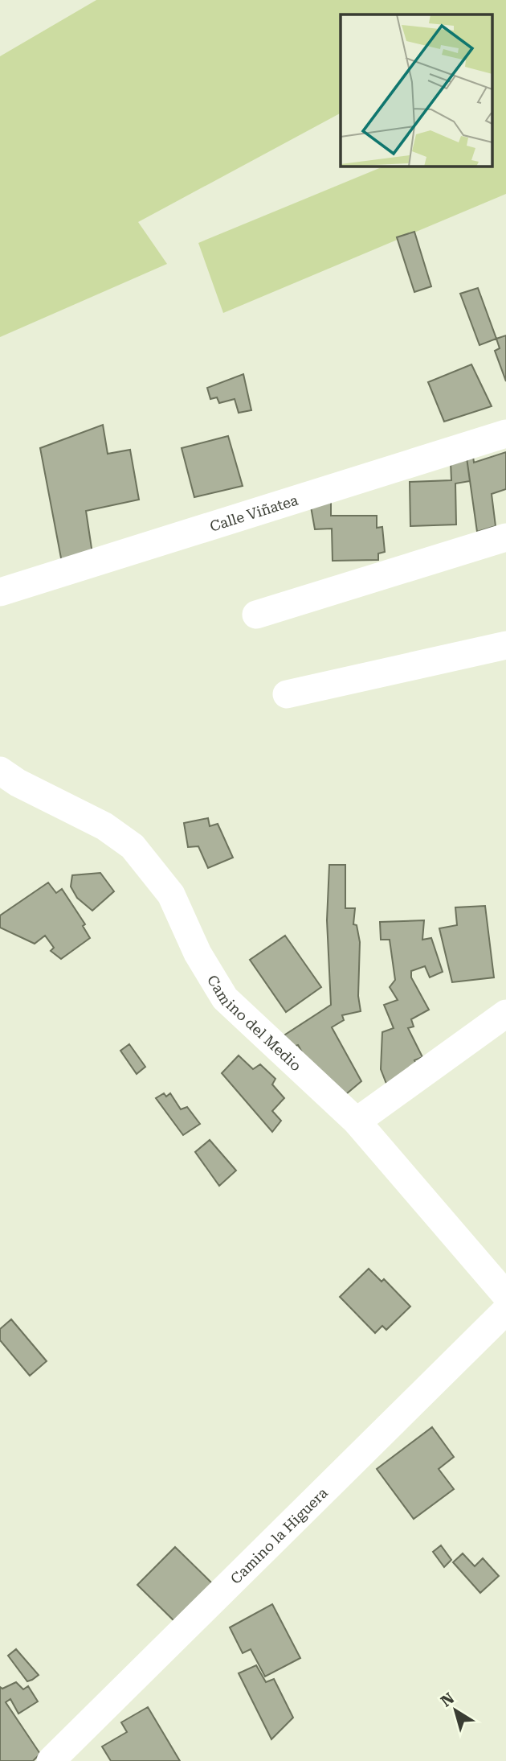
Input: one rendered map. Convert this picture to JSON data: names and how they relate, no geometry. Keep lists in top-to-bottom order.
{
  "streets": {
    "street": ["Calle Viñatea", "Camino del Medio", "Camino la Higuera"]
  },
  "north": "top left"
}
